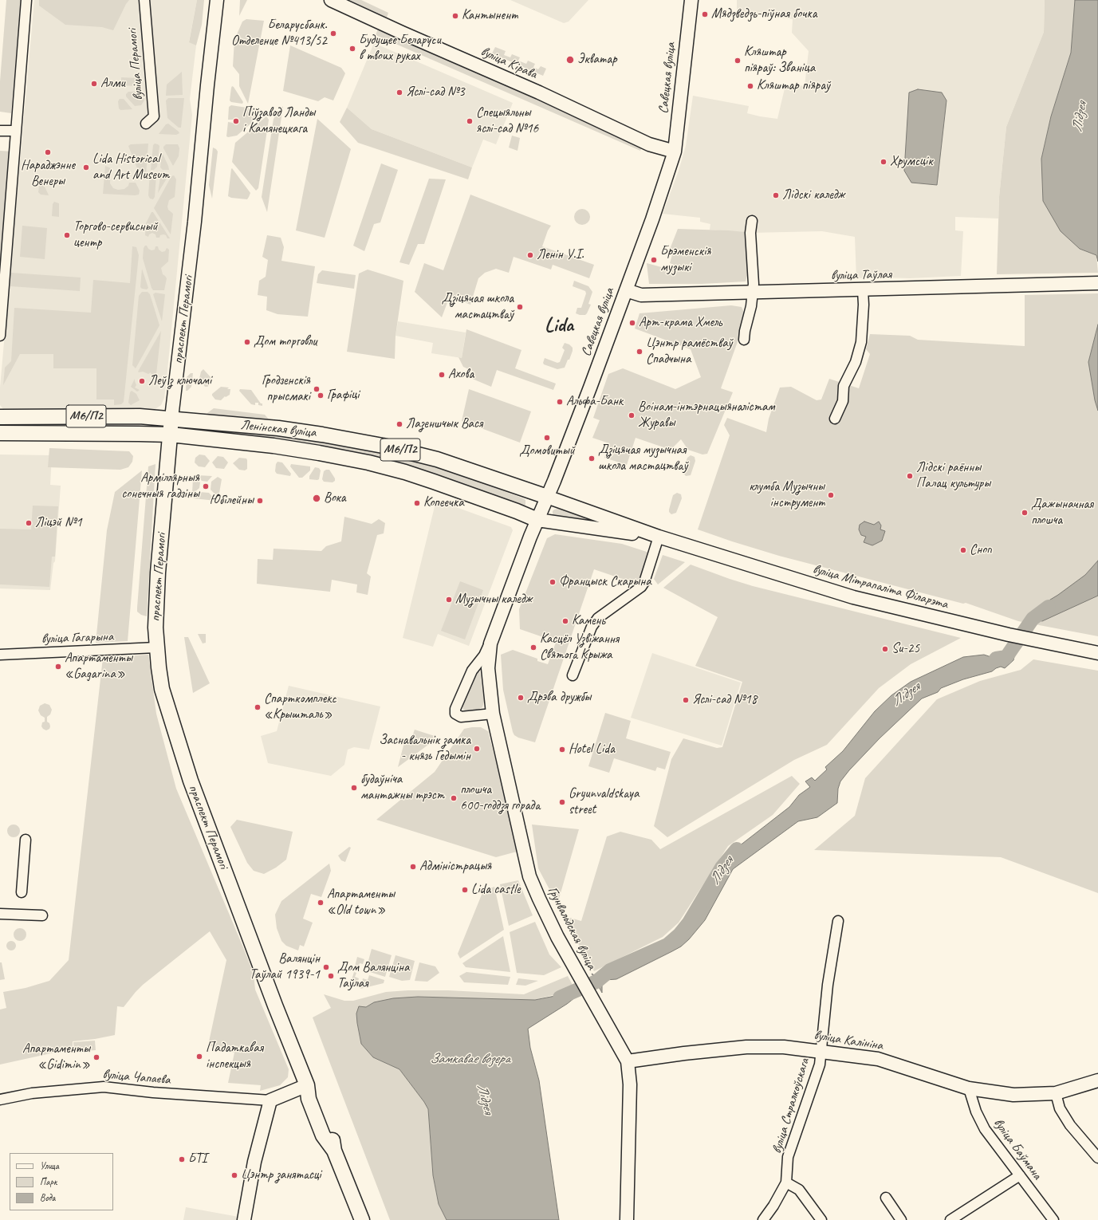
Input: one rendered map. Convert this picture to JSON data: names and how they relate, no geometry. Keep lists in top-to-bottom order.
{
  "streets": {
    "main road": [
      "вуліца Кірава",
      "Савецкая вуліца",
      "вуліца Таўлая",
      "праспект Перамогі",
      "М6/П2",
      "Ленінская вуліца",
      "вуліца Мітрапаліта Філарэта",
      "Грунвальдская вуліца",
      "вуліца Калініна"
    ],
    "street": [
      "вуліца Перамогі",
      "вуліца Гагарына",
      "вуліца Чапаева",
      "вуліца Стралкоўскага",
      "вуліца Баўмана"
    ]
  },
  "crossings": [
    ["вуліца Кірава", "Савецкая вуліца"],
    ["Савецкая вуліца", "вуліца Таўлая"],
    ["Савецкая вуліца", "Ленінская вуліца"],
    ["Савецкая вуліца", "вуліца Мітрапаліта Філарэта"],
    ["Савецкая вуліца", "Грунвальдская вуліца"],
    ["праспект Перамогі", "Ленінская вуліца"],
    ["праспект Перамогі", "вуліца Гагарына"],
    ["Ленінская вуліца", "вуліца Мітрапаліта Філарэта"],
    ["Грунвальдская вуліца", "вуліца Калініна"],
    ["вуліца Калініна", "вуліца Стралкоўскага"],
    ["вуліца Калініна", "вуліца Баўмана"]
  ],
  "districts": ["Lida"],
  "water": ["Лідзея", "Замкавае возера"],
  "places": [
    "Мядзведзь-піўная бочка",
    "Кантынент",
    "Беларусбанк. Отделение №413/52",
    "Будущее Беларуси в твоих руках",
    "Экватар",
    "Кляштар піяраў: Званіца",
    "Алми",
    "Кляштар піяраў",
    "Яслі-сад №3",
    "Піўзавод Ланды і Камянецкага",
    "Спецыяльны яслі-сад №16",
    "Нараджэнне Венеры",
    "Хрумсцік",
    "Lida Historical and Art Museum",
    "Лідскі каледж",
    "Торгово-сервисный центр",
    "Ленін У.І.",
    "Брэменскія музыкі",
    "Дзіцячая школа мастацтваў",
    "Арт-крама Хмель",
    "Дом торговли",
    "Цэнтр рамёстваў Спадчына",
    "Ахова",
    "Леў з ключамі",
    "Гродзенскія прысмакі",
    "Графіці",
    "Альфа-Банк",
    "Воінам-інтэрнацыяналістам Журавы",
    "Лазеншчык Вася",
    "Домовитый",
    "Дзіцячая музычная школа мастацтваў",
    "Лідскі раённы Палац культуры",
    "Арміллярныя сонечныя гадзіны",
    "клумба Музычны інструмент",
    "Вока",
    "Юбілейны",
    "Копеечка",
    "Дажыначная плошча",
    "Ліцэй №1",
    "Сноп",
    "Францыск Скарына",
    "Музычны каледж",
    "Камень",
    "Касцёл Узвіжання Святога Крыжа",
    "Su-25",
    "Апартаменты «Gagarina»",
    "Дрэва дружбы",
    "Яслі-сад №18",
    "Спарткомплекс «Крышталь»",
    "Заснавальнік замка - князь Гедымін",
    "Hotel Lida",
    "будаўніча мантажны трэст",
    "плошча 600-годдзя горада",
    "Gryunvaldskaya street",
    "Адміністрацыя",
    "Lida castle",
    "Апартаменты «Old town»",
    "Валянцін Таўлай 1939-1",
    "Дом Валянціна Таўлая",
    "Падаткавая інспекцыя",
    "Апартаменты «Gidimin»",
    "БТІ",
    "Цэнтр занятасці"
  ],
  "legend": ["Улица", "Парк", "Вода"]
}
